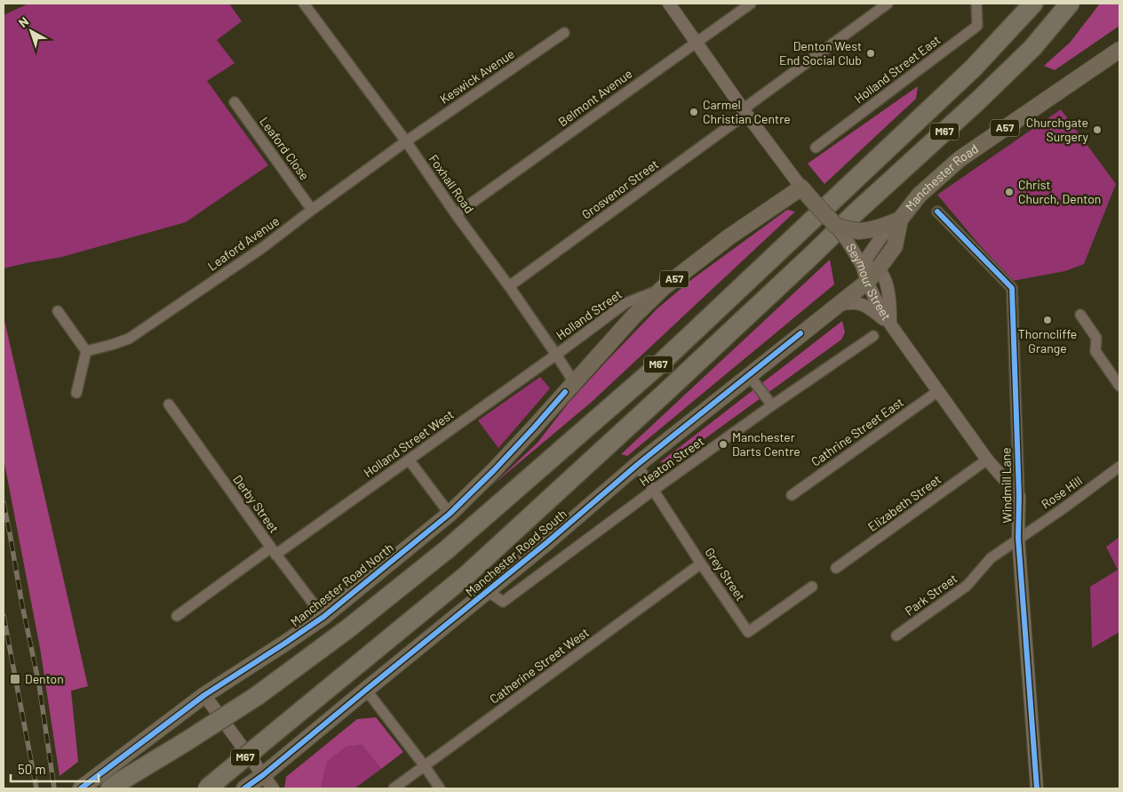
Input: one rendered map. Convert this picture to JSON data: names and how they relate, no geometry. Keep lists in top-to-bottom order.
{
  "streets": {
    "highway": ["M67"],
    "main road": [
      "A57",
      "Manchester Road",
      "Seymour Street",
      "Manchester Road South",
      "Manchester Road North"
    ],
    "street": [
      "Holland Street East",
      "Keswick Avenue",
      "Belmont Avenue",
      "Leaford Close",
      "Foxhall Road",
      "Grosvenor Street",
      "Leaford Avenue",
      "Holland Street",
      "Cathrine Street East",
      "Holland Street West",
      "Heaton Street",
      "Windmill Lane",
      "Rose Hill",
      "Elizabeth Street",
      "Derby Street",
      "Grey Street",
      "Park Street",
      "Catherine Street West"
    ]
  },
  "crossings": [
    ["Keswick Avenue", "Foxhall Road"],
    ["Keswick Avenue", "Leaford Avenue"],
    ["Belmont Avenue", "Foxhall Road"],
    ["Belmont Avenue", "Seymour Street"],
    ["Leaford Close", "Leaford Avenue"],
    ["Manchester Road", "Seymour Street"],
    ["Manchester Road", "Manchester Road South"],
    ["Foxhall Road", "Grosvenor Street"],
    ["Foxhall Road", "Leaford Avenue"],
    ["Foxhall Road", "Holland Street"],
    ["Foxhall Road", "Holland Street West"],
    ["Foxhall Road", "Manchester Road North"],
    ["Grosvenor Street", "Seymour Street"],
    ["Seymour Street", "Cathrine Street East"],
    ["Seymour Street", "Windmill Lane"],
    ["Seymour Street", "Elizabeth Street"],
    ["Seymour Street", "Manchester Road South"],
    ["Seymour Street", "Manchester Road North"],
    ["Holland Street", "Holland Street West"],
    ["Holland Street", "Manchester Road North"],
    ["Holland Street West", "Derby Street"],
    ["Heaton Street", "Manchester Road South"],
    ["Heaton Street", "Grey Street"],
    ["Windmill Lane", "Rose Hill"],
    ["Windmill Lane", "Park Street"],
    ["Rose Hill", "Park Street"],
    ["Derby Street", "Manchester Road North"],
    ["Manchester Road South", "Grey Street"],
    ["Grey Street", "Catherine Street West"]
  ],
  "places": {
    "other": [
      "Denton West End Social Club",
      "Carmel Christian Centre",
      "Churchgate Surgery",
      "Christ Church, Denton",
      "Thorncliffe Grange",
      "Manchester Darts Centre"
    ],
    "transit": ["Denton"]
  },
  "scale_bar": "50 m",
  "north": "top left"
}
